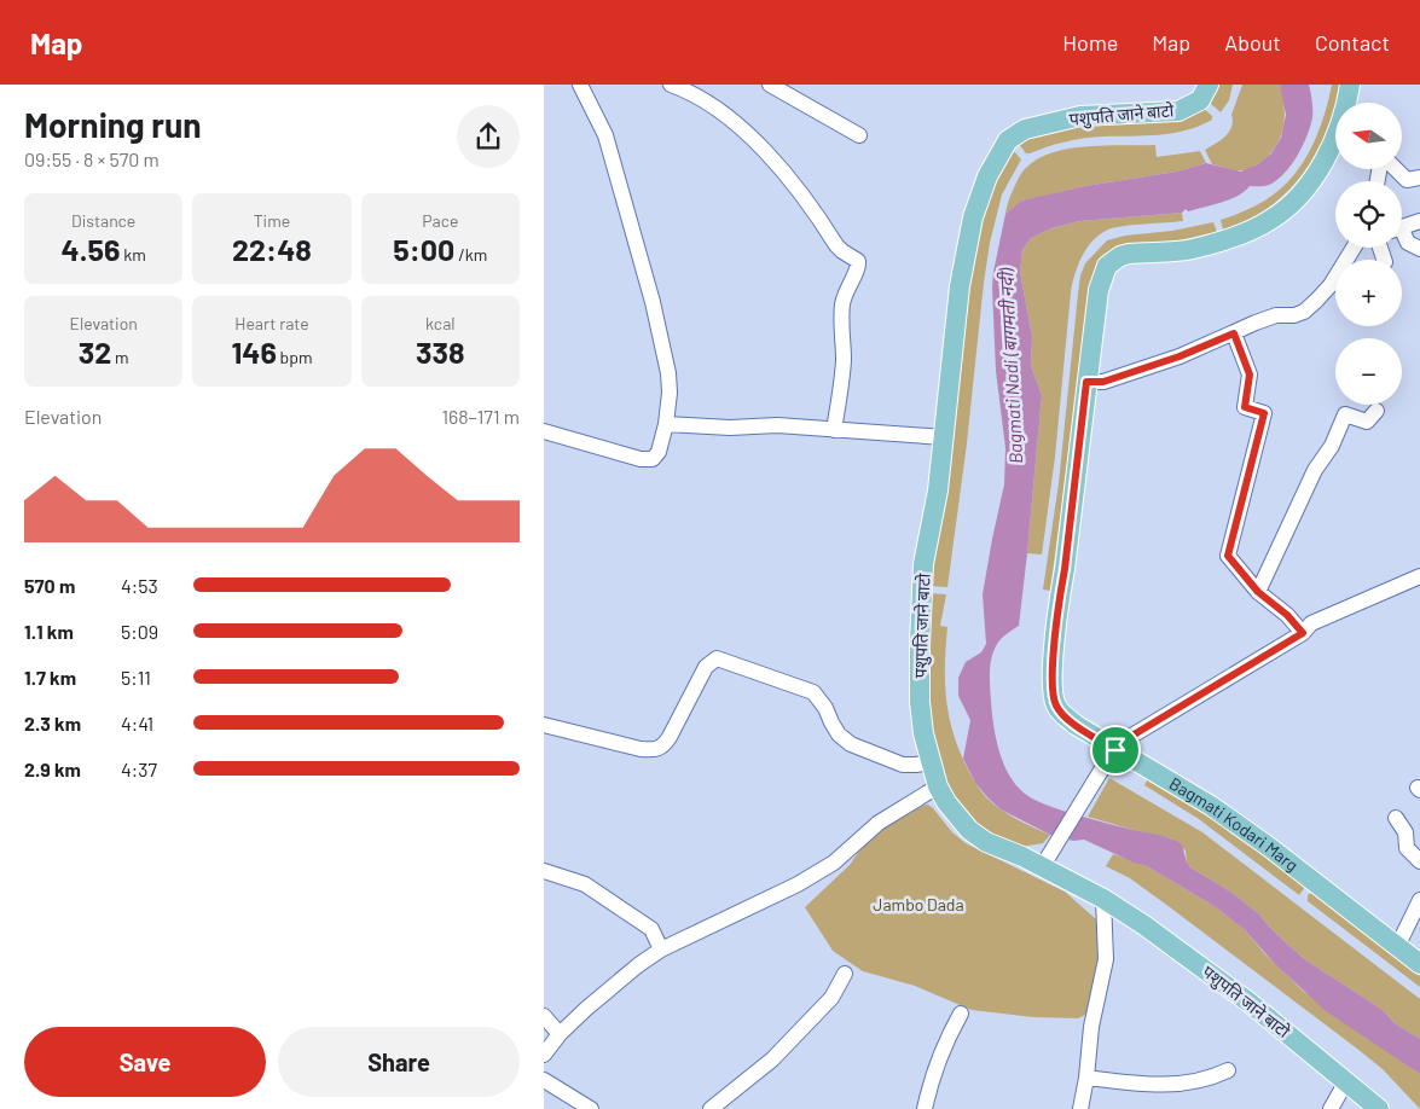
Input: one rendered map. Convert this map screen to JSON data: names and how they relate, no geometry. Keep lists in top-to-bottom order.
{
  "streets": {
    "main road": ["पशुपति जाने बाटो", "Bagmati Kodari Marg"]
  },
  "water": ["Bagmati Nadi (बागमती नदी)"],
  "parks": ["Jambo Dada"],
  "north": "left",
  "page": {
    "header": "Map",
    "nav": [
      "Home",
      "Map",
      "About",
      "Contact"
    ],
    "heading": ["Morning run", "09:55 · 8 × 570 m"],
    "map_buttons": ["+", "−"],
    "stats": [
      ["Distance", "4.56 km"],
      ["Time", "22:48"],
      ["Pace", "5:00 /km"],
      ["Elevation", "32 m"],
      ["Heart rate", "146 bpm"],
      ["kcal", "338"]
    ],
    "chart": ["Elevation", "168–171 m"],
    "list": [
      {
        "name": "570 m",
        "note": "4:53"
      },
      {
        "name": "1.1 km",
        "note": "5:09"
      },
      {
        "name": "1.7 km",
        "note": "5:11"
      },
      {
        "name": "2.3 km",
        "note": "4:41"
      },
      {
        "name": "2.9 km",
        "note": "4:37"
      }
    ],
    "buttons": ["Save", "Share"]
  }
}
